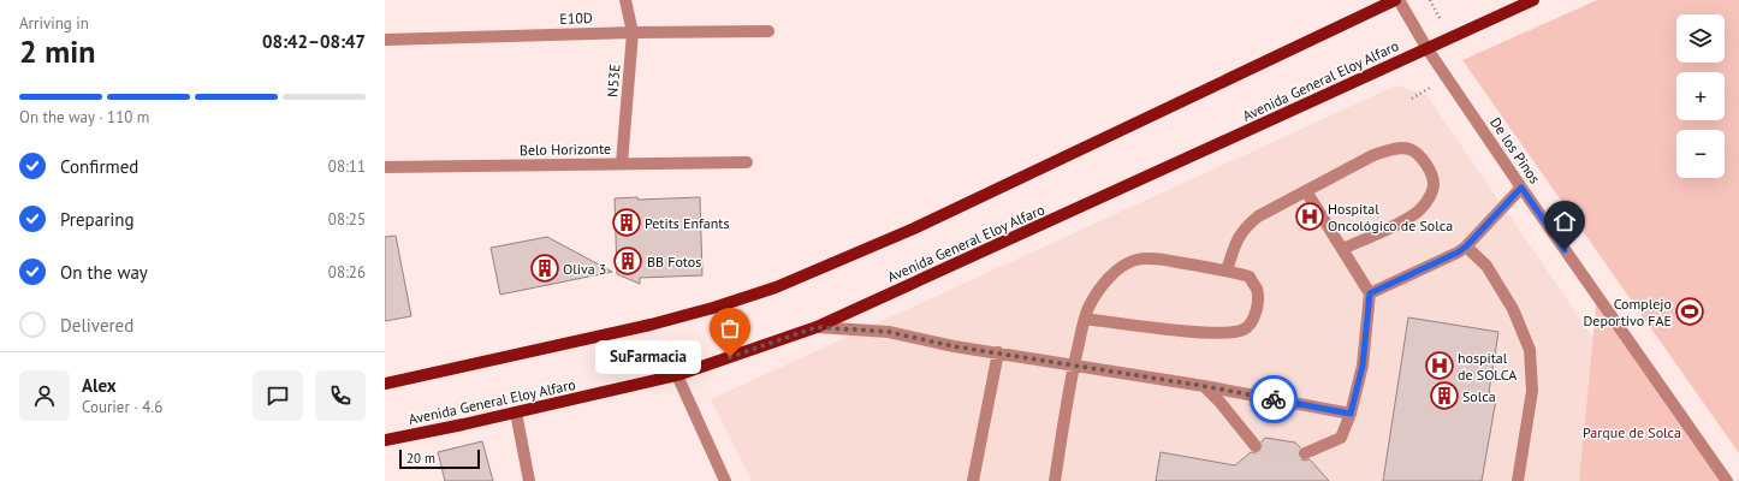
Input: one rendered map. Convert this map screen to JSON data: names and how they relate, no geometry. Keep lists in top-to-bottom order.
{
  "streets": {
    "main road": ["Avenida General Eloy Alfaro"],
    "street": [
      "E10D",
      "N53E",
      "Belo Horizonte",
      "De los Pinos"
    ]
  },
  "crossings": [
    ["E10D", "N53E"],
    ["N53E", "Belo Horizonte"],
    ["Avenida General Eloy Alfaro", "De los Pinos"]
  ],
  "parks": ["Parque de Solca"],
  "places": {
    "hospital": ["Hospital Oncológico de Solca", "hospital de SOLCA"],
    "building": [
      "Petits Enfants",
      "BB Fotos",
      "Oliva 3",
      "Solca"
    ],
    "sports": ["Complejo Deportivo FAE"],
    "other": ["SuFarmacia"]
  },
  "scale_bar": "20 m",
  "page": {
    "heading": ["2 min", "Arriving in", "08:42–08:47"],
    "panel": ["Alex", "Courier · 4.6"],
    "map_buttons": ["+", "−"],
    "bar": "On the way · 110 m",
    "list": [
      ["Confirmed", "08:11"],
      ["Preparing", "08:25"],
      ["On the way", "08:26"],
      "Delivered"
    ],
    "bubble": "SuFarmacia",
    "scale": "20 m"
  }
}
